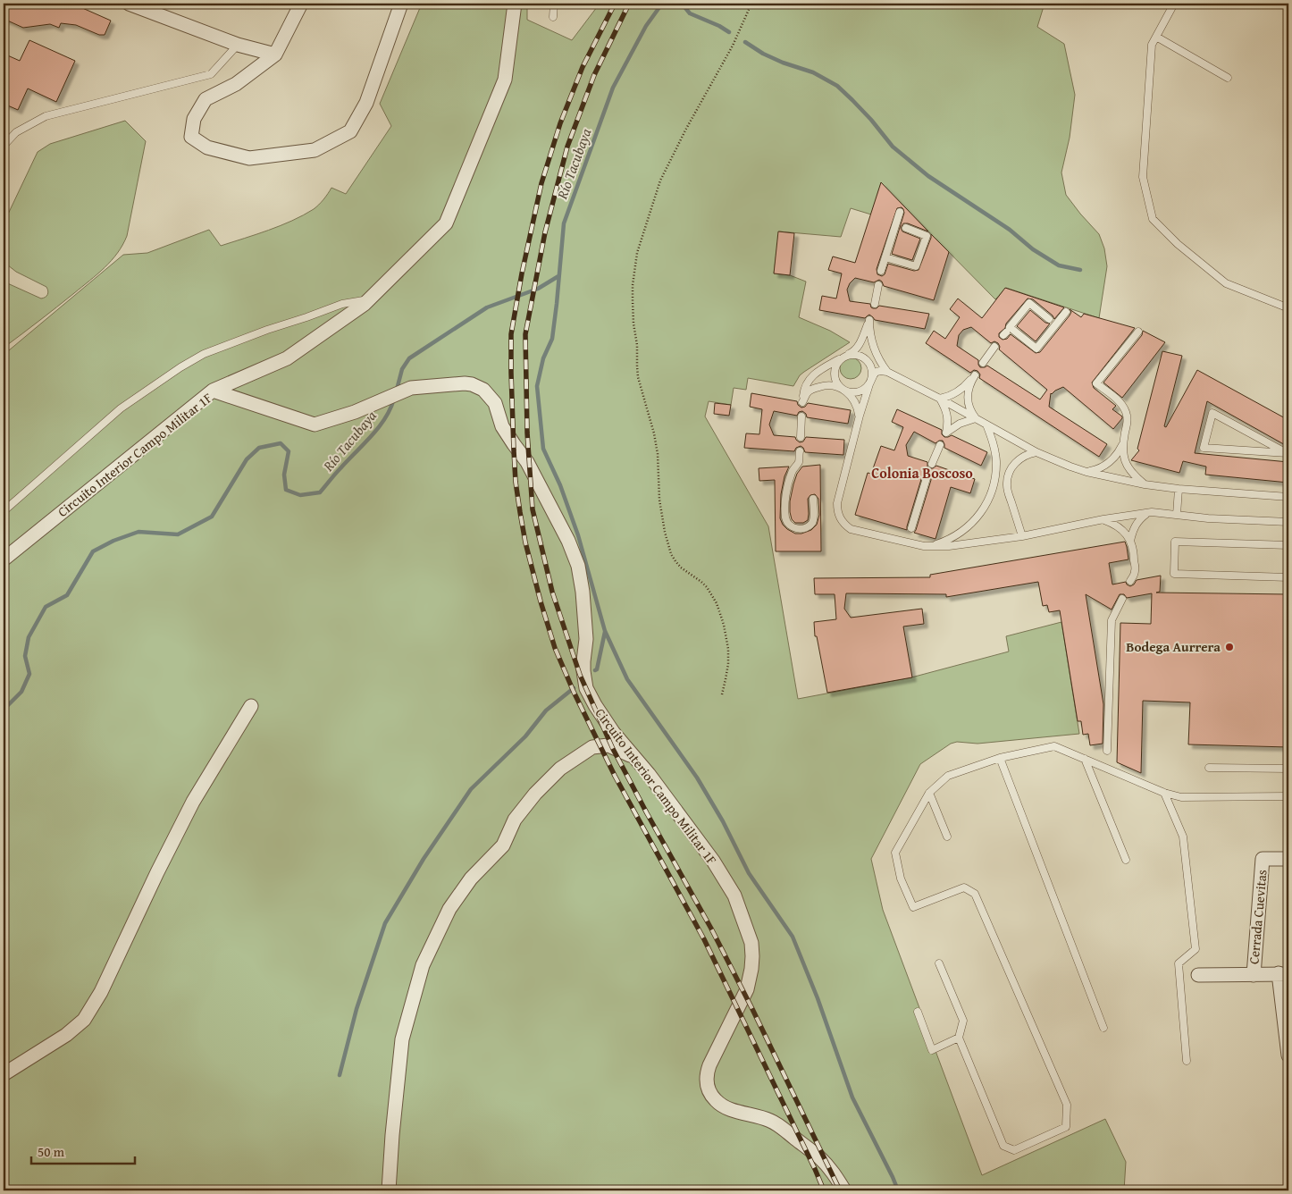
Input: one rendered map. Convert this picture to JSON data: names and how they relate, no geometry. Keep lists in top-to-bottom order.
{
  "streets": {
    "street": ["Circuito Interior Campo Militar 1F", "Cerrada Cuevitas"]
  },
  "districts": ["Colonia Boscoso"],
  "water": ["Río Tacubaya"],
  "places": ["Bodega Aurrera"],
  "scale_bar": "50 m"
}
